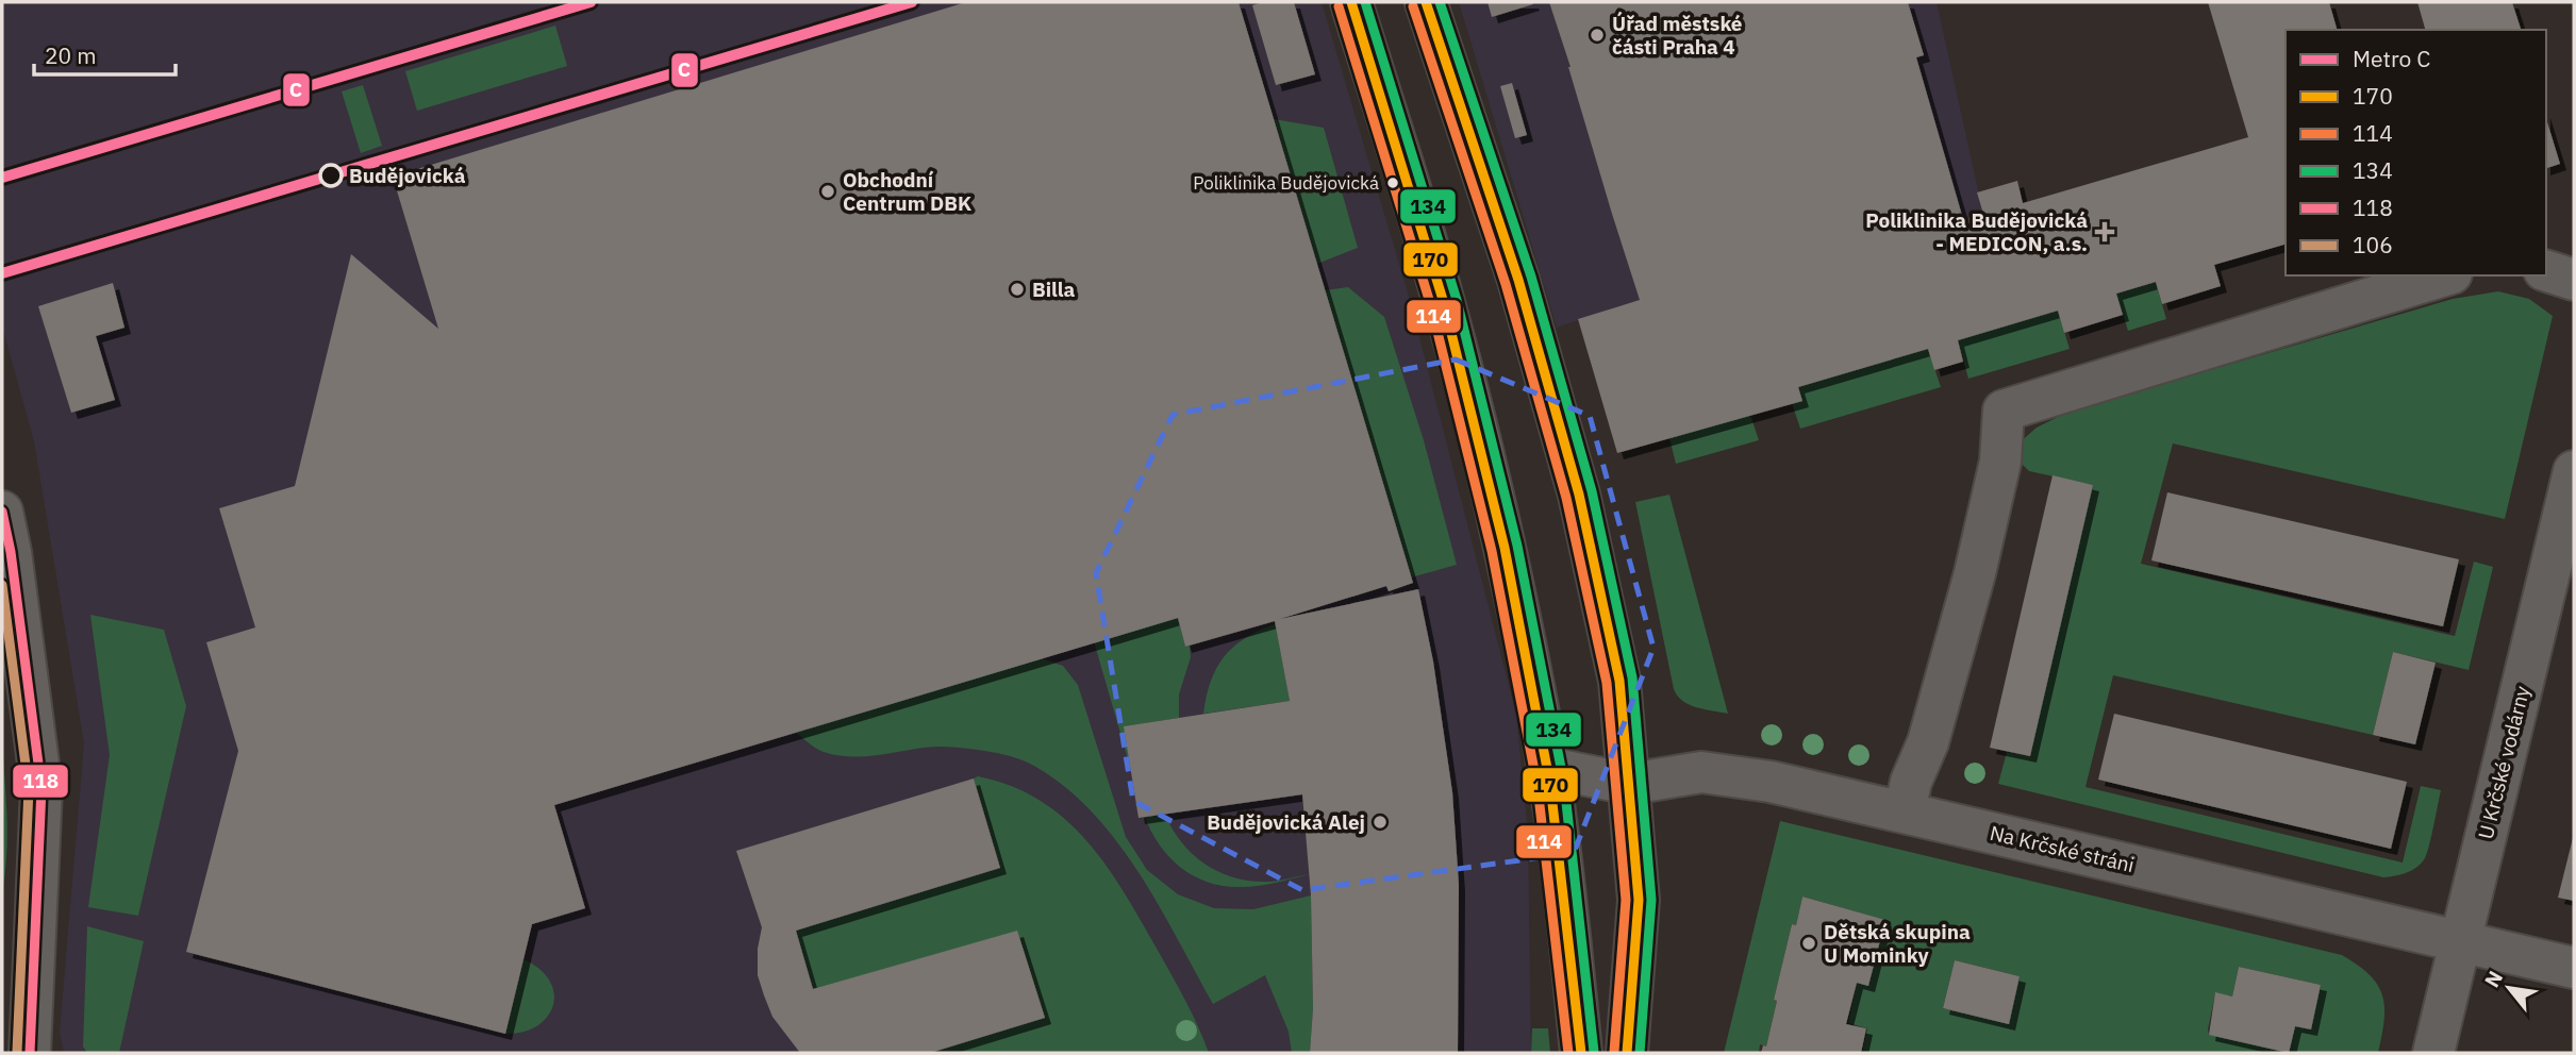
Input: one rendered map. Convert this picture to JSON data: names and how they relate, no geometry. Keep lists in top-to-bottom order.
{
  "streets": {
    "street": ["U Krčské vodárny", "Na Krčské stráni"]
  },
  "crossings": [
    ["U Krčské vodárny", "Na Krčské stráni"]
  ],
  "places": {
    "other": [
      "Úřad městské části Praha 4",
      "Budějovická",
      "Poliklinika Budějovická",
      "Obchodní Centrum DBK",
      "Billa",
      "Budějovická Alej",
      "Dětská skupina U Mominky"
    ],
    "health": ["Poliklinika Budějovická - MEDICON, a.s."]
  },
  "lines": [
    "metro line C",
    "transit line 170",
    "transit line 134",
    "transit line 114",
    "transit line 118",
    "transit line 106"
  ],
  "legend": [
    "Metro C",
    "170",
    "114",
    "134",
    "118",
    "106"
  ],
  "scale_bar": "20 m",
  "north": "top left"
}
